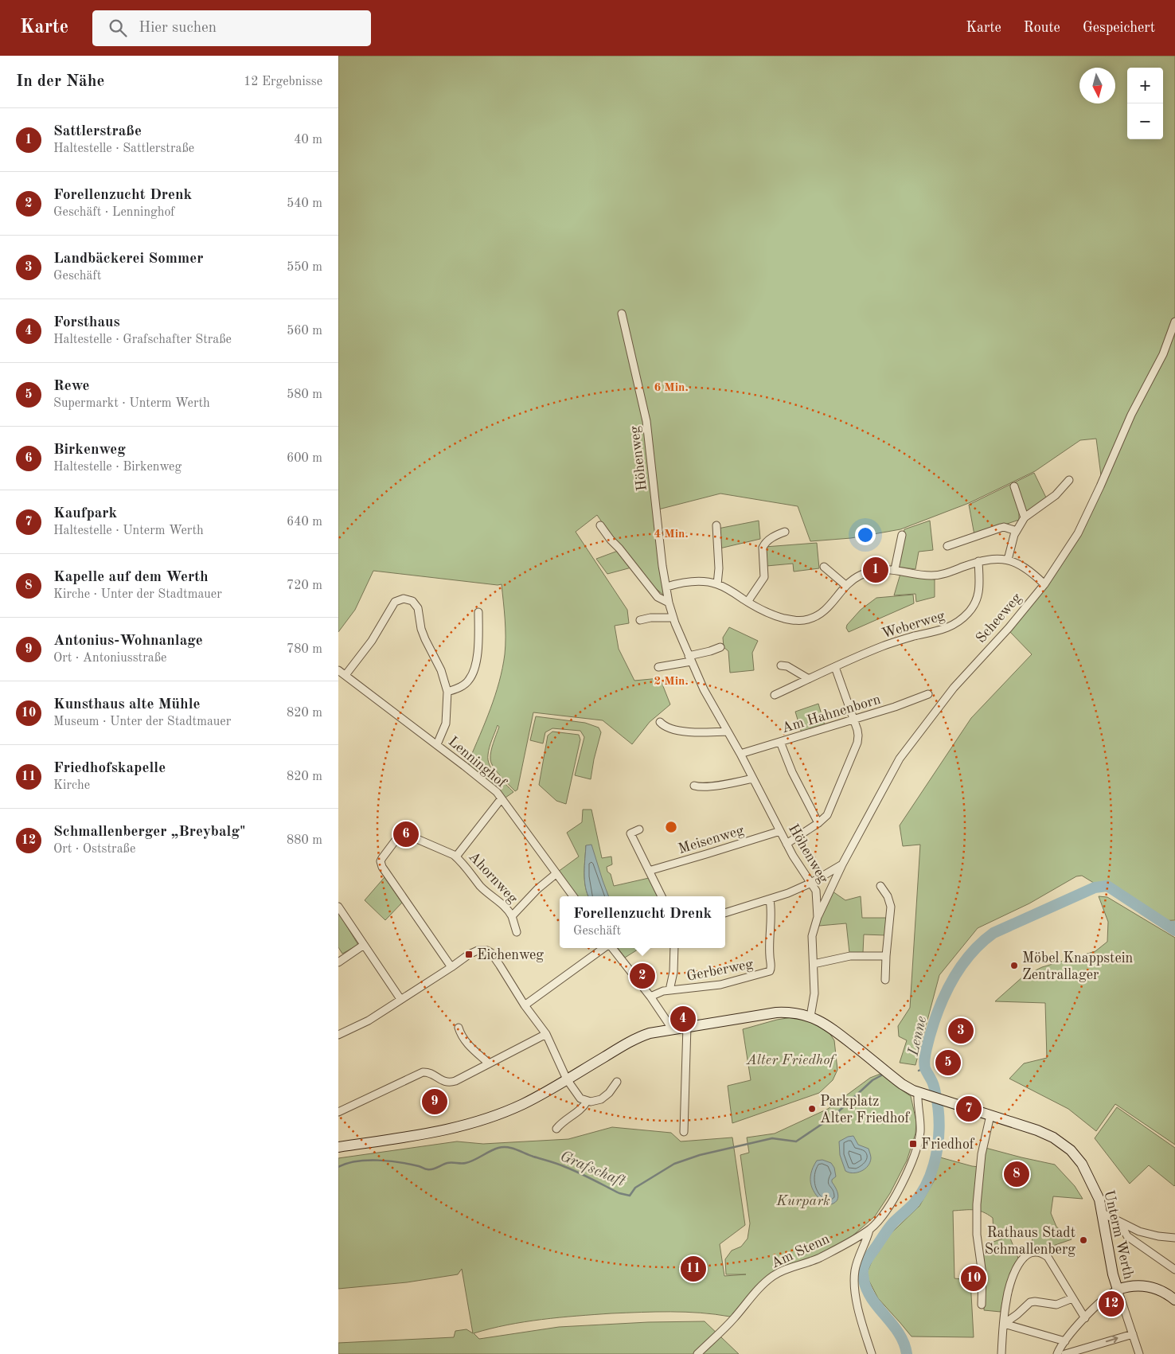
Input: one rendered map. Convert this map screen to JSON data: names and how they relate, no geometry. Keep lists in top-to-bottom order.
{
  "streets": {
    "street": [
      "Höhenweg",
      "Scheeweg",
      "Weberweg",
      "Am Hahnenborn",
      "Lenninghof",
      "Meisenweg",
      "Ahornweg",
      "Gerberweg",
      "Unterm Werth",
      "Am Stenn"
    ]
  },
  "crossings": [
    ["Höhenweg", "Scheeweg"],
    ["Höhenweg", "Am Hahnenborn"],
    ["Höhenweg", "Meisenweg"],
    ["Höhenweg", "Unterm Werth"],
    ["Lenninghof", "Ahornweg"],
    ["Unterm Werth", "Am Stenn"]
  ],
  "water": ["Lenne", "Grafschaft"],
  "parks": ["Alter Friedhof", "Kurpark"],
  "places": {
    "transit": ["Eichenweg", "Friedhof"],
    "other": ["Möbel Knappstein Zentrallager", "Parkplatz Alter Friedhof", "Rathaus Stadt Schmallenberg"]
  },
  "north": "bottom",
  "page": {
    "header": "Karte",
    "search": "Hier suchen",
    "nav": ["Karte", "Route", "Gespeichert"],
    "heading": ["In der Nähe", "12 Ergebnisse"],
    "map_buttons": ["+", "−"],
    "list": [
      {
        "mark": "1",
        "name": "Sattlerstraße",
        "note": "Haltestelle · Sattlerstraße",
        "value": "40 m"
      },
      {
        "mark": "2",
        "name": "Forellenzucht Drenk",
        "note": "Geschäft · Lenninghof",
        "value": "540 m"
      },
      {
        "mark": "3",
        "name": "Landbäckerei Sommer",
        "note": "Geschäft",
        "value": "550 m"
      },
      {
        "mark": "4",
        "name": "Forsthaus",
        "note": "Haltestelle · Grafschafter Straße",
        "value": "560 m"
      },
      {
        "mark": "5",
        "name": "Rewe",
        "note": "Supermarkt · Unterm Werth",
        "value": "580 m"
      },
      {
        "mark": "6",
        "name": "Birkenweg",
        "note": "Haltestelle · Birkenweg",
        "value": "600 m"
      },
      {
        "mark": "7",
        "name": "Kaufpark",
        "note": "Haltestelle · Unterm Werth",
        "value": "640 m"
      },
      {
        "mark": "8",
        "name": "Kapelle auf dem Werth",
        "note": "Kirche · Unter der Stadtmauer",
        "value": "720 m"
      },
      {
        "mark": "9",
        "name": "Antonius-Wohnanlage",
        "note": "Ort · Antoniusstraße",
        "value": "780 m"
      },
      {
        "mark": "10",
        "name": "Kunsthaus alte Mühle",
        "note": "Museum · Unter der Stadtmauer",
        "value": "820 m"
      },
      {
        "mark": "11",
        "name": "Friedhofskapelle",
        "note": "Kirche",
        "value": "820 m"
      },
      {
        "mark": "12",
        "name": "Schmallenberger „Breybalg\"",
        "note": "Ort · Oststraße",
        "value": "880 m"
      }
    ],
    "pins": [
      "1",
      "6",
      "2",
      "4",
      "3",
      "5",
      "9",
      "7",
      "8",
      "11",
      "10",
      "12"
    ],
    "popup": ["Forellenzucht Drenk", "Geschäft"]
  },
  "rings": ["6 Min.", "4 Min.", "2 Min."]
}
